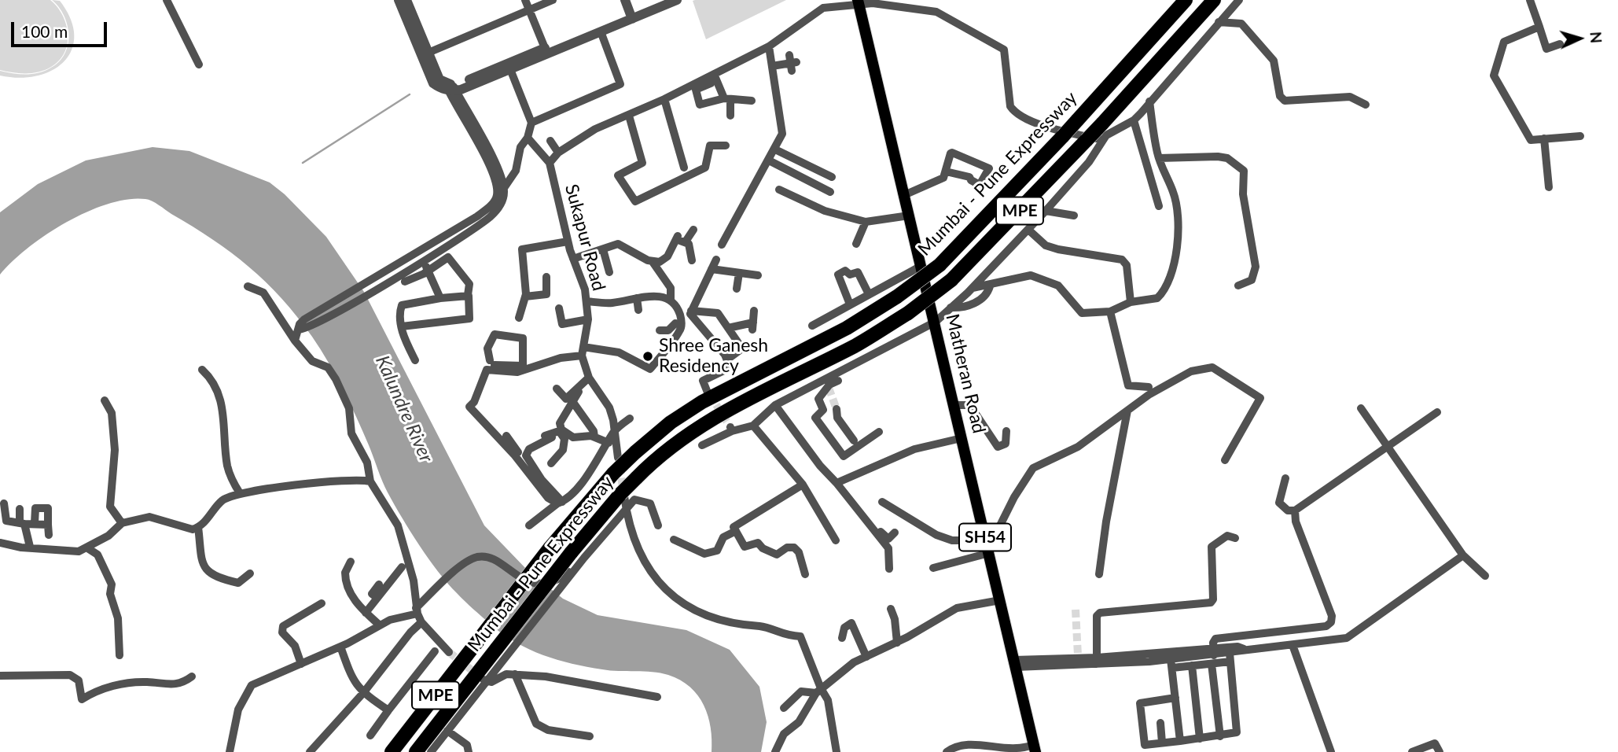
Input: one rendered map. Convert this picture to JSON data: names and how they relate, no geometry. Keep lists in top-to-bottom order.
{
  "streets": {
    "highway": ["Mumbai - Pune Expressway", "MPE"],
    "main road": ["Matheran Road", "SH54"],
    "street": ["Sukapur Road"]
  },
  "water": ["Kalundre River"],
  "places": ["Shree Ganesh Residency"],
  "scale_bar": "100 m",
  "north": "right"
}
